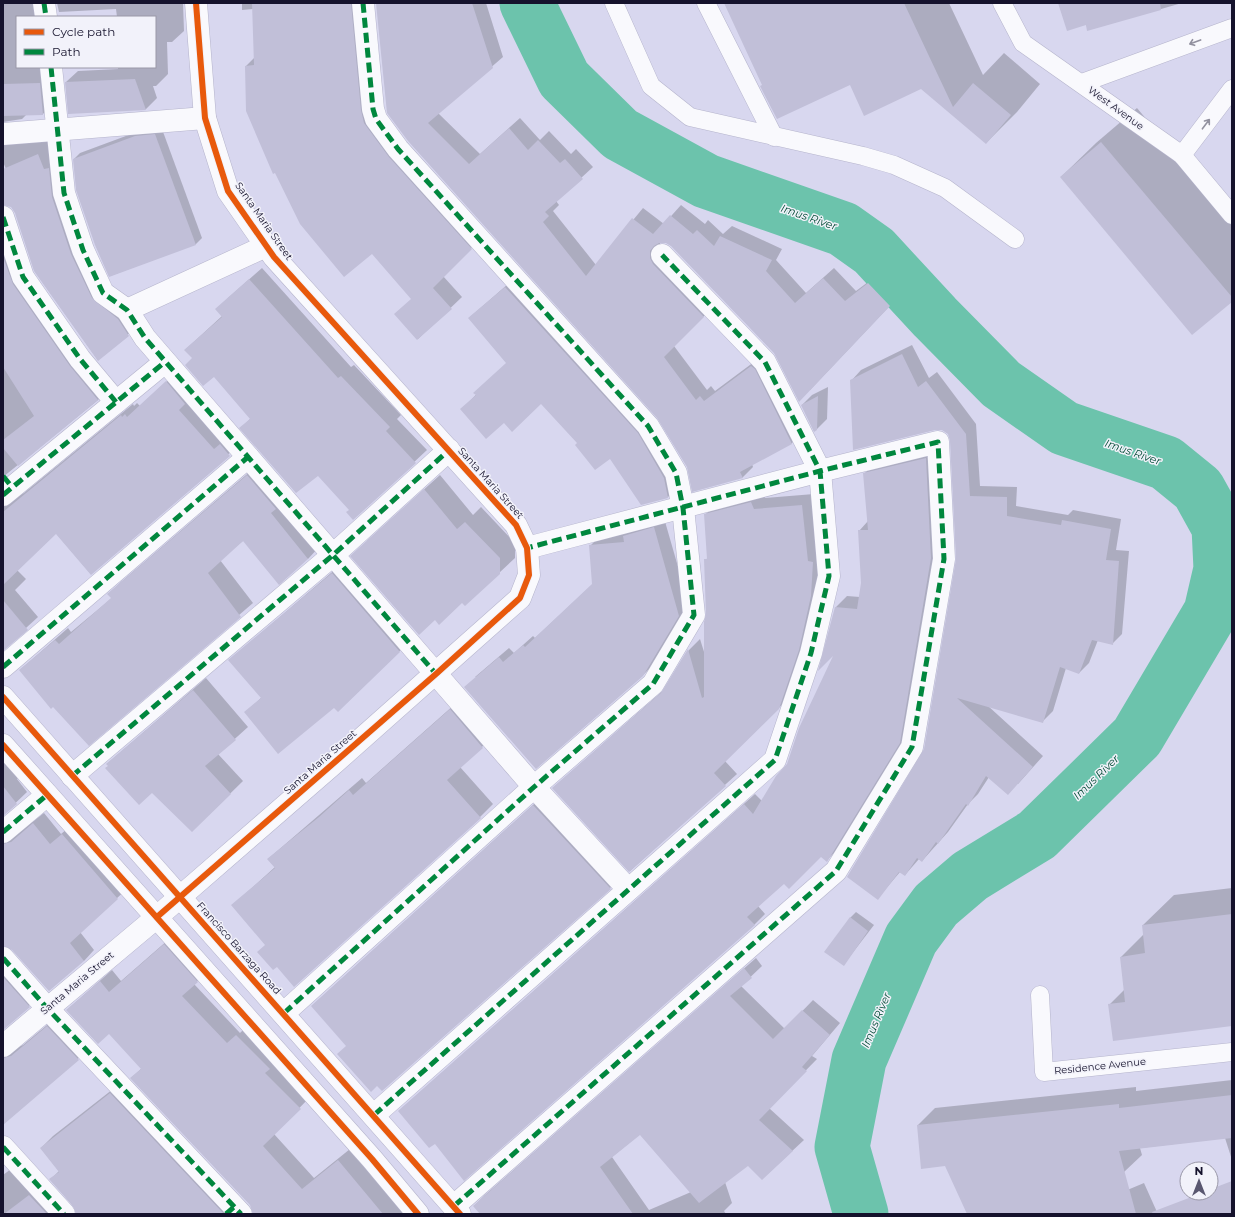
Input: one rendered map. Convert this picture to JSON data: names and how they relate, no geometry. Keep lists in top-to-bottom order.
{
  "streets": {
    "street": ["Santa Maria Street", "Francisco Barzaga Road"],
    "lane": ["West Avenue", "Residence Avenue"]
  },
  "crossings": [
    ["Santa Maria Street", "Francisco Barzaga Road"]
  ],
  "water": ["Imus River"],
  "legend": ["Cycle path", "Path"],
  "north": "top"
}
